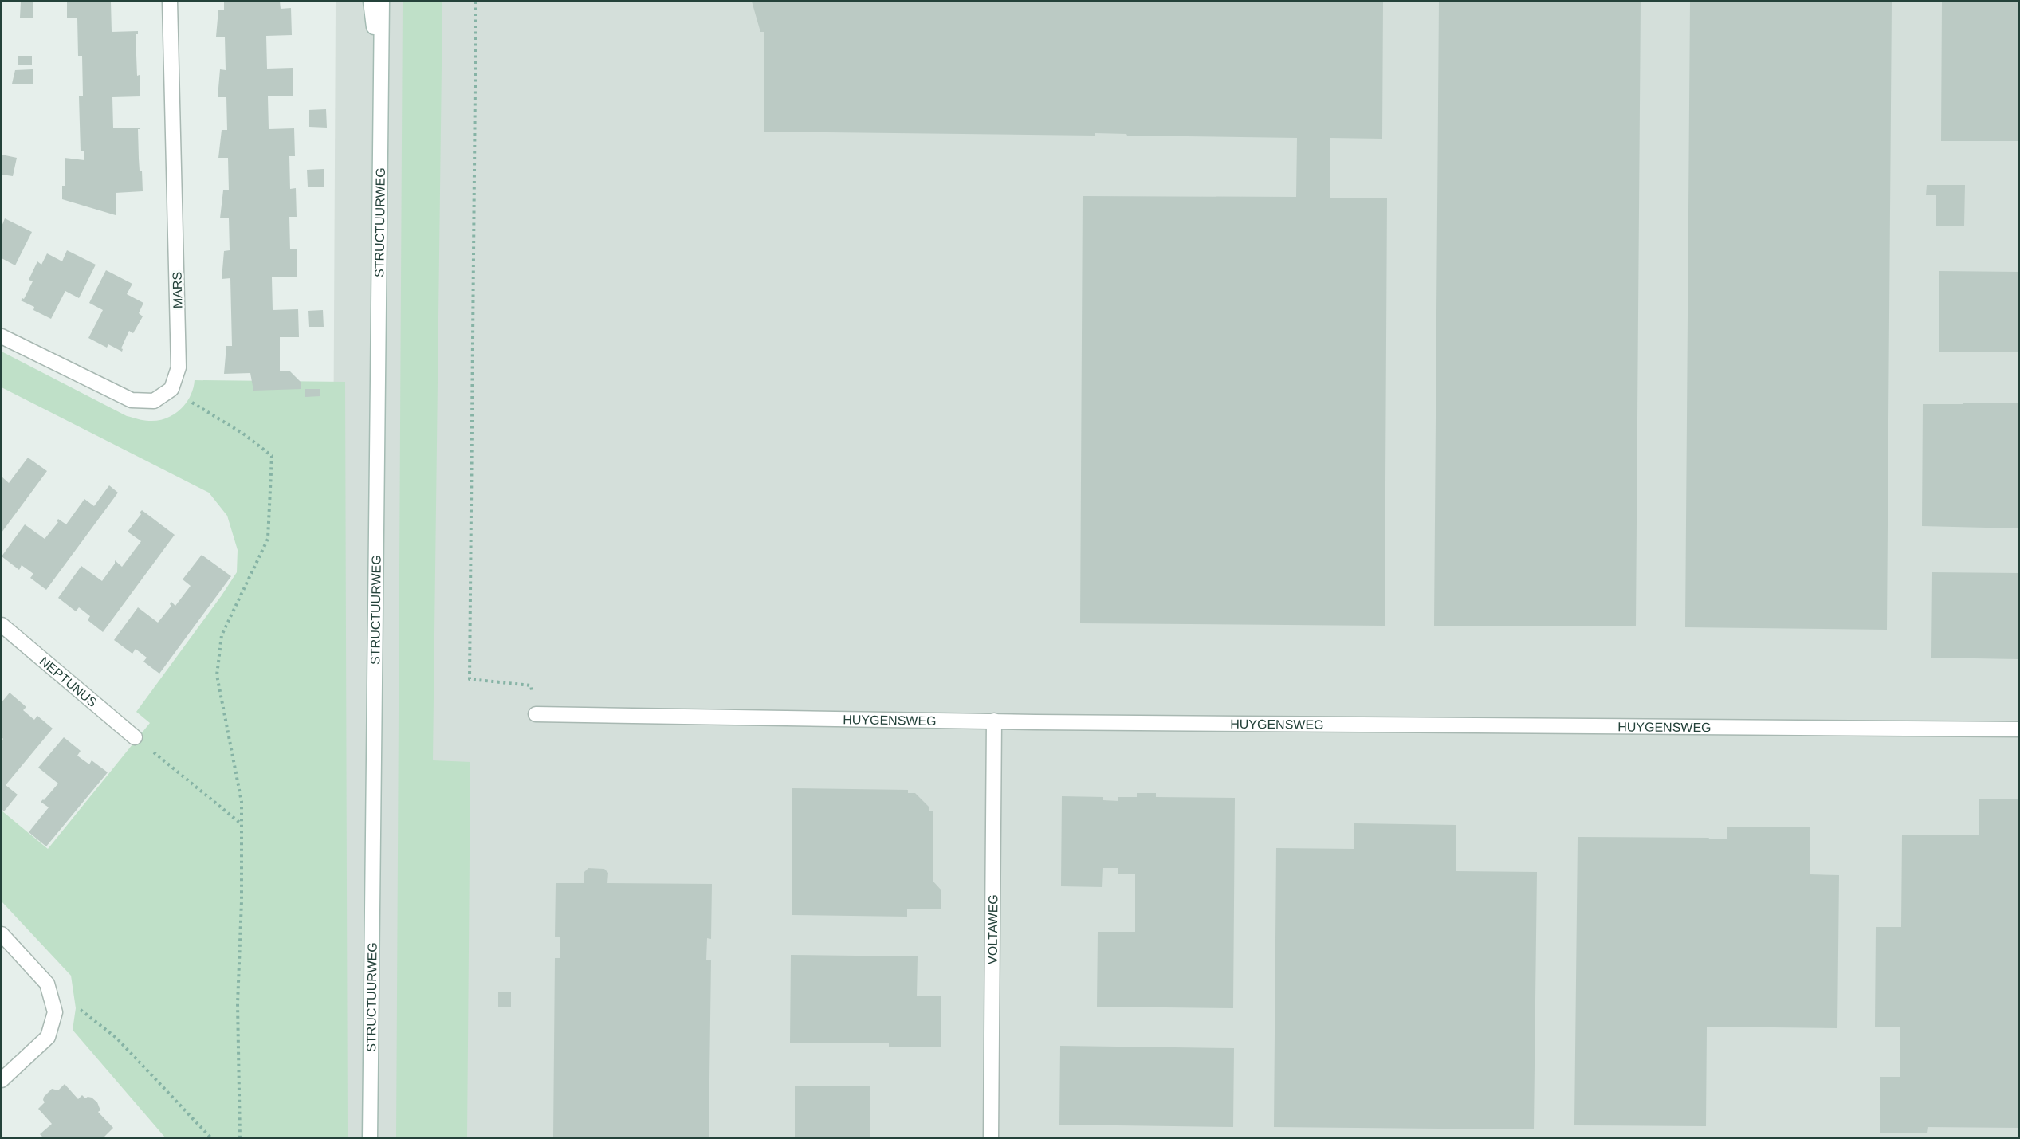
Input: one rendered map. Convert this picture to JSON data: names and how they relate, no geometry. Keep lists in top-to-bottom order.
{
  "streets": {
    "street": [
      "STRUCTUURWEG",
      "MARS",
      "NEPTUNUS",
      "HUYGENSWEG",
      "VOLTAWEG"
    ]
  },
  "crossings": [
    ["HUYGENSWEG", "VOLTAWEG"]
  ]
}
